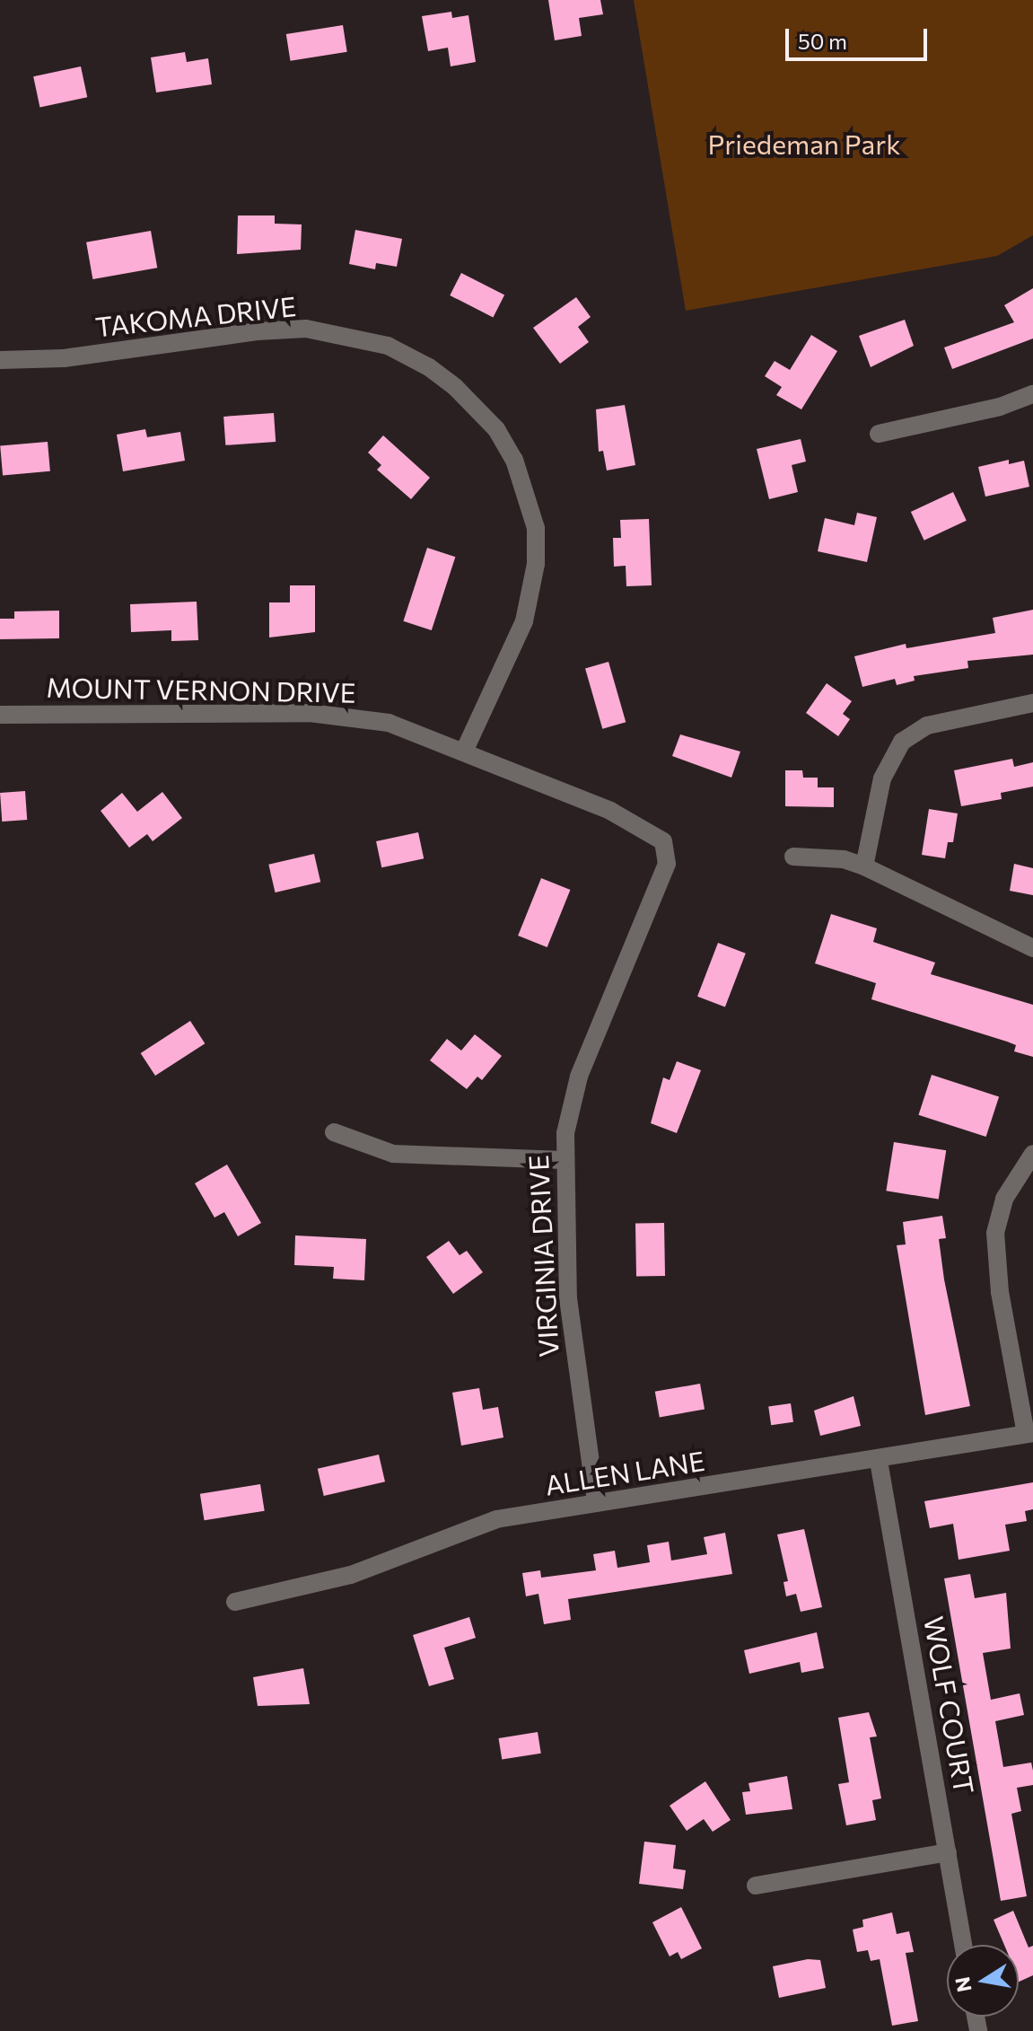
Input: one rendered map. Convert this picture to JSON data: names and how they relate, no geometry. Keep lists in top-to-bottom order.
{
  "streets": {
    "street": [
      "TAKOMA DRIVE",
      "MOUNT VERNON DRIVE",
      "VIRGINIA DRIVE",
      "ALLEN LANE",
      "WOLF COURT"
    ]
  },
  "crossings": [
    ["TAKOMA DRIVE", "MOUNT VERNON DRIVE"],
    ["MOUNT VERNON DRIVE", "VIRGINIA DRIVE"],
    ["VIRGINIA DRIVE", "ALLEN LANE"],
    ["ALLEN LANE", "WOLF COURT"]
  ],
  "parks": ["Priedeman Park"],
  "scale_bar": "50 m",
  "north": "left"
}
